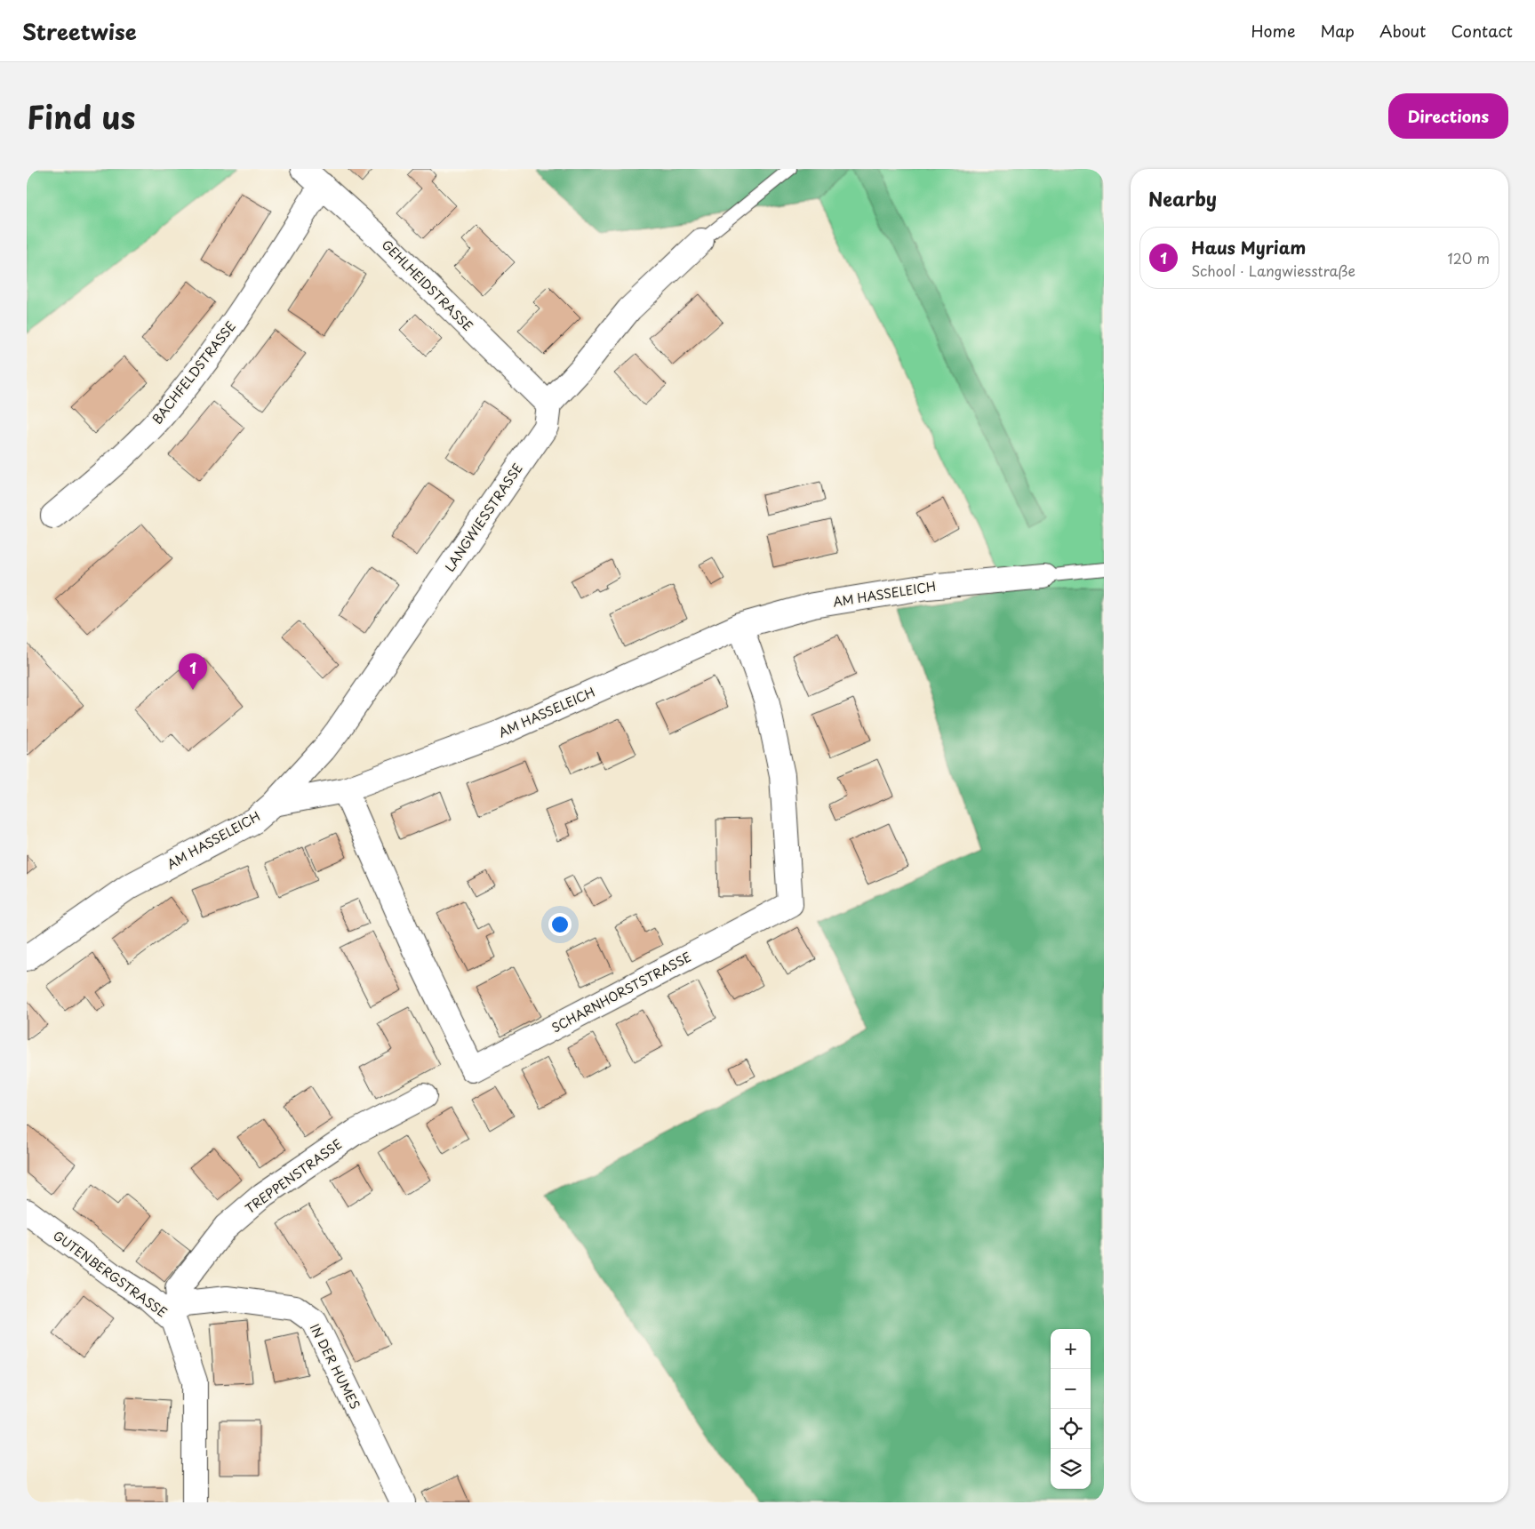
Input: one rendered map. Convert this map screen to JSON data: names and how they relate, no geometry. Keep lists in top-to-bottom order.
{
  "streets": {
    "street": [
      "GEHLHEIDSTRASSE",
      "BACHFELDSTRASSE",
      "LANGWIESSTRASSE",
      "AM HASSELEICH",
      "SCHARNHORSTSTRASSE",
      "TREPPENSTRASSE",
      "GUTENBERGSTRASSE",
      "IN DER HUMES"
    ]
  },
  "crossings": [
    ["GEHLHEIDSTRASSE", "BACHFELDSTRASSE"],
    ["GEHLHEIDSTRASSE", "LANGWIESSTRASSE"],
    ["LANGWIESSTRASSE", "AM HASSELEICH"],
    ["AM HASSELEICH", "SCHARNHORSTSTRASSE"],
    ["TREPPENSTRASSE", "GUTENBERGSTRASSE"],
    ["TREPPENSTRASSE", "IN DER HUMES"],
    ["GUTENBERGSTRASSE", "IN DER HUMES"]
  ],
  "page": {
    "header": "Streetwise",
    "nav": [
      "Home",
      "Map",
      "About",
      "Contact"
    ],
    "title": "Find us",
    "buttons": "Directions",
    "heading": "Nearby",
    "list": [
      {
        "mark": "1",
        "name": "Haus Myriam",
        "note": "School · Langwiesstraße",
        "value": "120 m"
      }
    ],
    "pins": "1",
    "map_buttons": ["+", "−"]
  }
}
